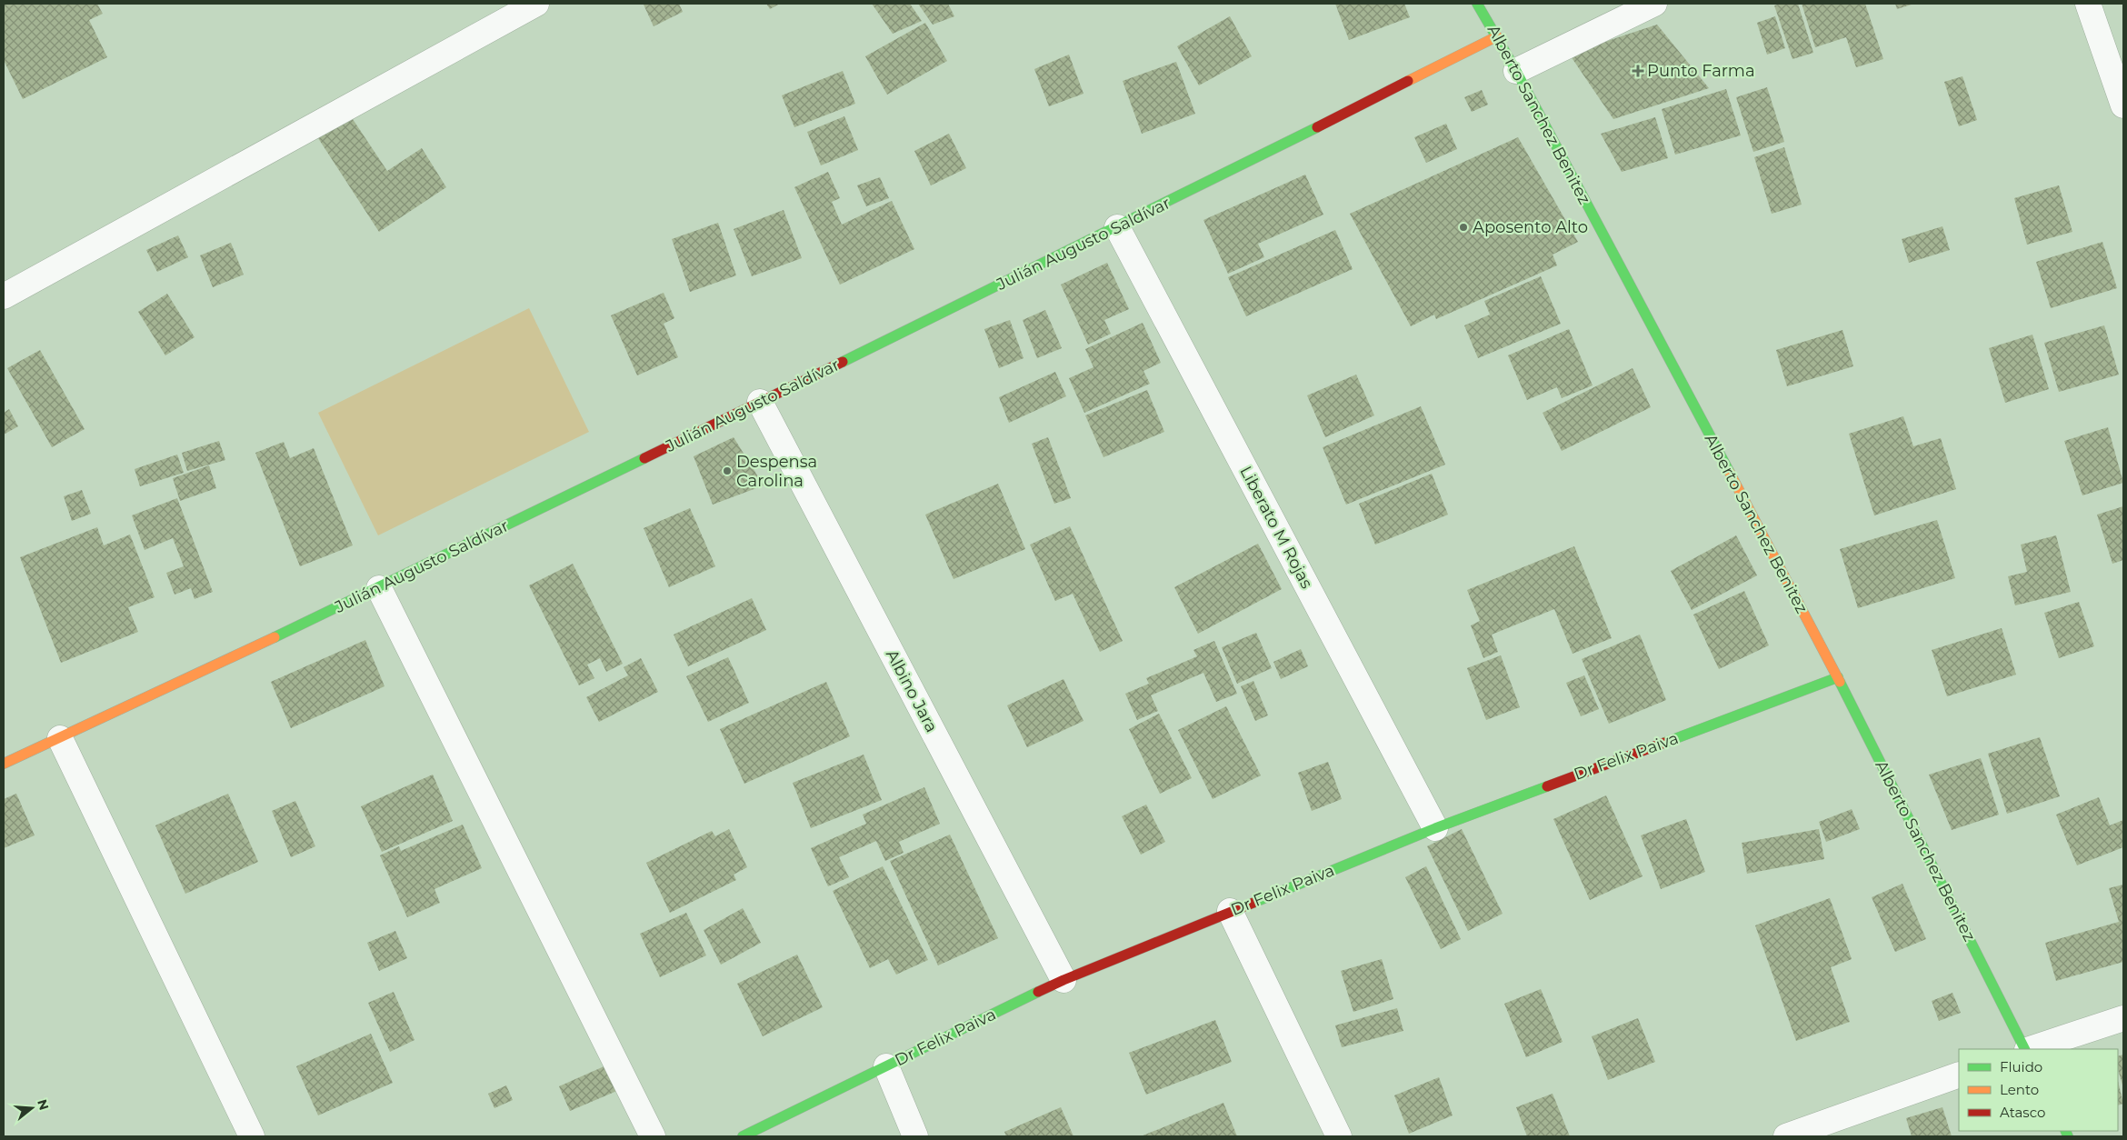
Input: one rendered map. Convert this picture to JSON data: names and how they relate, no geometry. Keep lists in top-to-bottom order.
{
  "streets": {
    "street": [
      "Alberto Sanchez Benitez",
      "Julián Augusto Saldívar",
      "Liberato M Rojas",
      "Albino Jara",
      "Dr Felix Paiva"
    ]
  },
  "crossings": [
    ["Alberto Sanchez Benitez", "Julián Augusto Saldívar"],
    ["Alberto Sanchez Benitez", "Dr Felix Paiva"],
    ["Julián Augusto Saldívar", "Liberato M Rojas"],
    ["Julián Augusto Saldívar", "Albino Jara"],
    ["Liberato M Rojas", "Dr Felix Paiva"],
    ["Albino Jara", "Dr Felix Paiva"]
  ],
  "places": {
    "health": ["Punto Farma"],
    "other": ["Aposento Alto", "Despensa Carolina"]
  },
  "legend": ["Fluido", "Lento", "Atasco"],
  "north": "right"
}
